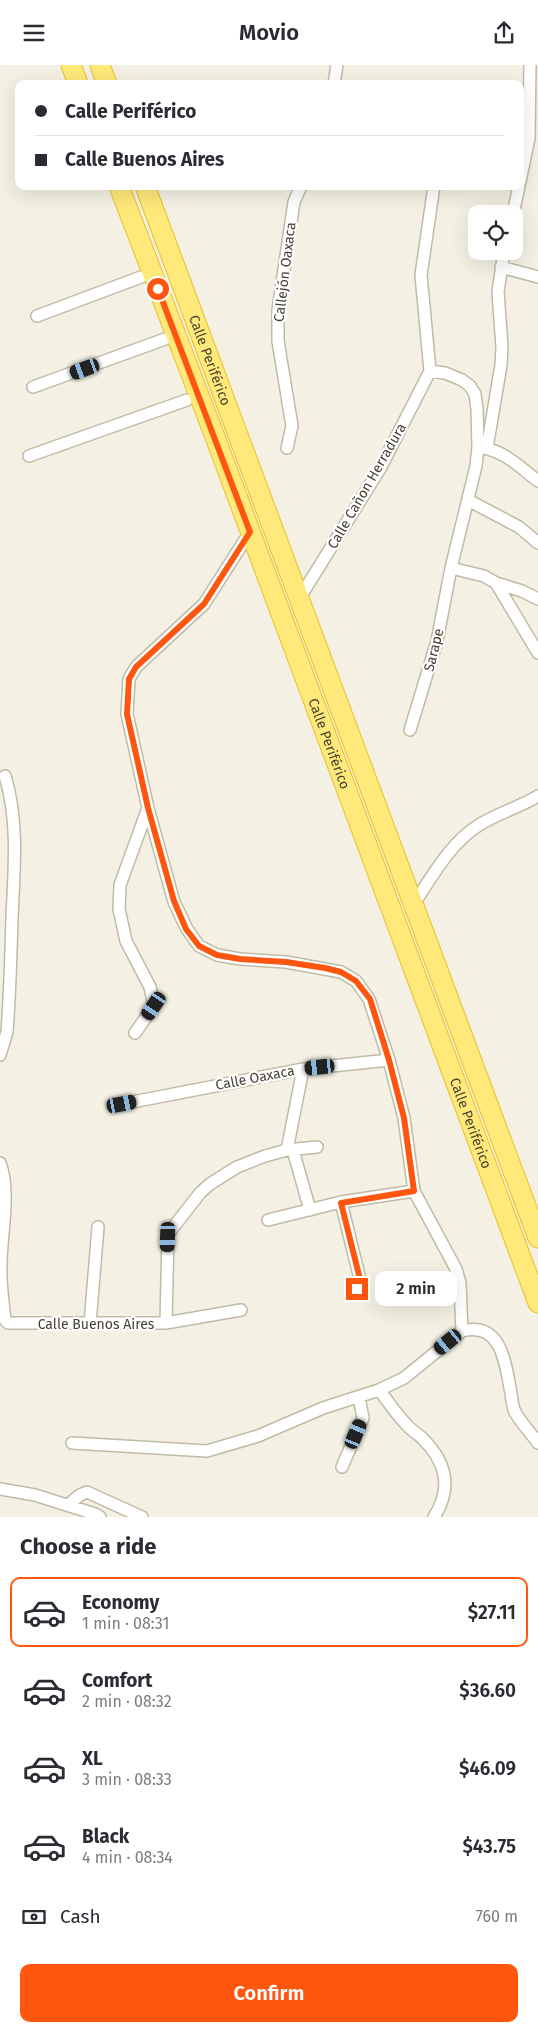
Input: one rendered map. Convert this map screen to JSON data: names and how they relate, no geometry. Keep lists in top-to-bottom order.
{
  "streets": {
    "highway": ["Calle Periférico"],
    "street": [
      "Callejón Oaxaca",
      "Calle Cañon Herradura",
      "Sarape",
      "Calle Oaxaca",
      "Calle Buenos Aires"
    ]
  },
  "crossings": [
    ["Calle Periférico", "Calle Cañon Herradura"]
  ],
  "page": {
    "header": "Movio",
    "banner": ["Calle Periférico", "Calle Buenos Aires"],
    "bubble": "2 min",
    "heading": "Choose a ride",
    "list": [
      {
        "name": "Economy",
        "note": "1 min · 08:31",
        "value": "$27.11"
      },
      {
        "name": "Comfort",
        "note": "2 min · 08:32",
        "value": "$36.60"
      },
      {
        "name": "XL",
        "note": "3 min · 08:33",
        "value": "$46.09"
      },
      {
        "name": "Black",
        "note": "4 min · 08:34",
        "value": "$43.75"
      }
    ],
    "pay": ["Cash", "760 m"],
    "buttons": "Confirm"
  }
}
